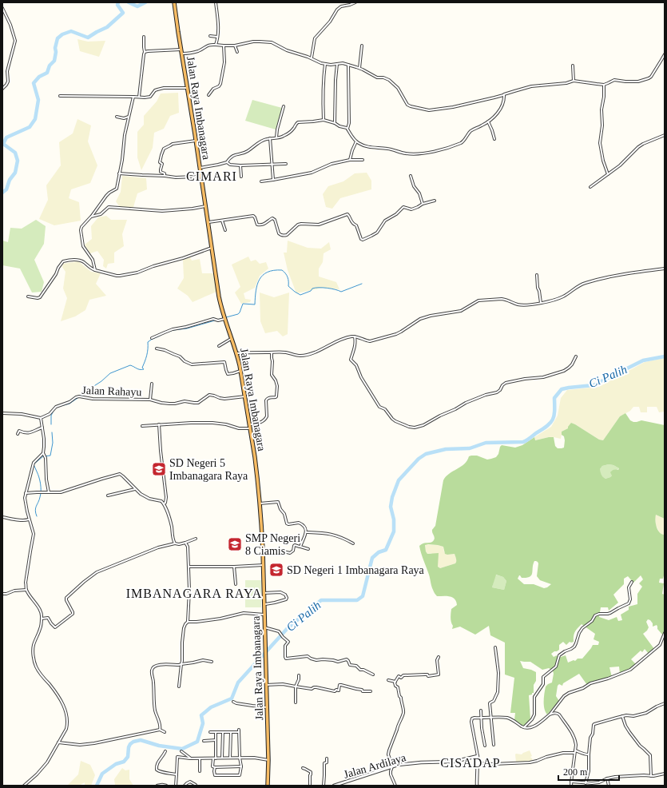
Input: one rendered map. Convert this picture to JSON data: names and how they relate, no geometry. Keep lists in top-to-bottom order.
{
  "streets": {
    "highway": ["Jalan Raya Imbanagara"],
    "street": ["Jalan Rahayu", "Jalan Ardilaya"]
  },
  "crossings": [
    ["Jalan Raya Imbanagara", "Jalan Rahayu"]
  ],
  "districts": ["CIMARI", "IMBANAGARA RAYA", "CISADAP"],
  "water": ["Ci Palih"],
  "places": {
    "school or university": ["SD Negeri 5 Imbanagara Raya", "SMP Negeri 8 Ciamis", "SD Negeri 1 Imbanagara Raya"]
  },
  "scale_bar": "200 m"
}
